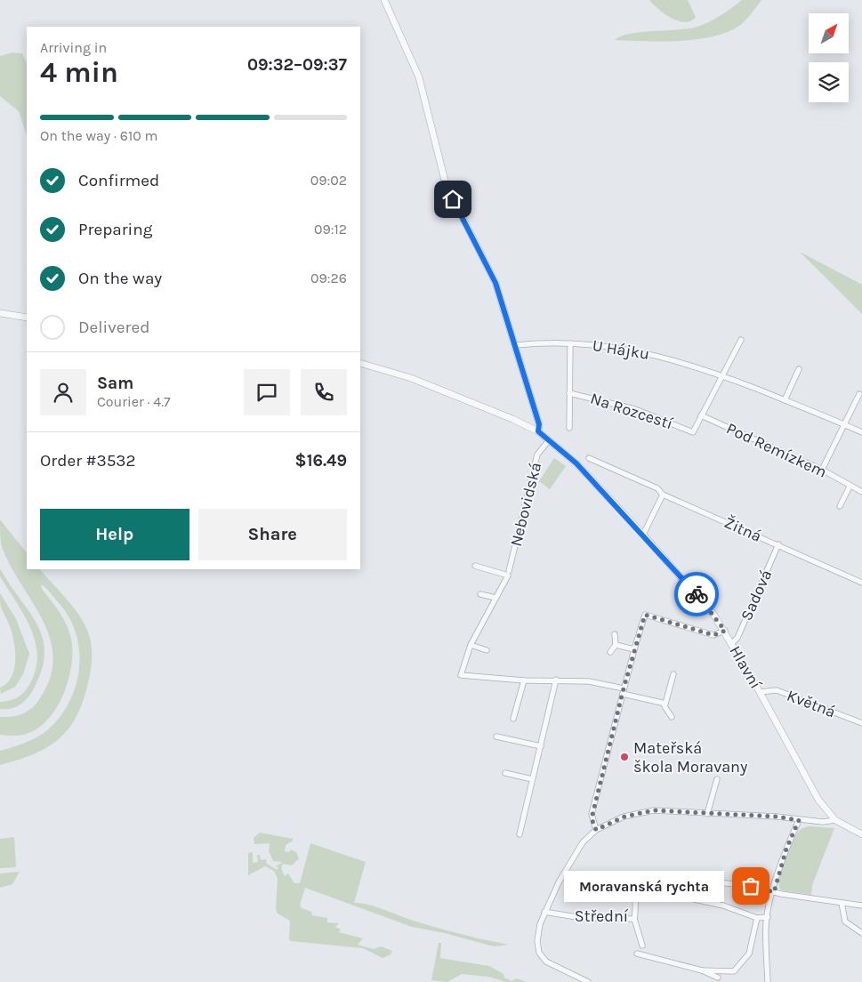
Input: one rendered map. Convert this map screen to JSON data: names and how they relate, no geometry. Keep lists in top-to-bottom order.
{
  "streets": {
    "street": [
      "U Hájku",
      "Na Rozcestí",
      "Pod Remízkem",
      "Nebovidská",
      "Žitná",
      "Sadová",
      "Hlavní",
      "Květná",
      "Střední"
    ]
  },
  "crossings": [
    ["U Hájku", "Na Rozcestí"],
    ["Na Rozcestí", "Pod Remízkem"],
    ["Nebovidská", "Hlavní"],
    ["Žitná", "Sadová"],
    ["Sadová", "Hlavní"],
    ["Hlavní", "Květná"]
  ],
  "places": ["Mateřská škola Moravany", "Moravanská rychta"],
  "north": "top right",
  "page": {
    "heading": ["4 min", "Arriving in", "09:32–09:37"],
    "panel": [
      "Sam",
      "Courier · 4.7",
      "Order #3532",
      "$16.49"
    ],
    "bar": "On the way · 610 m",
    "list": [
      ["Confirmed", "09:02"],
      ["Preparing", "09:12"],
      ["On the way", "09:26"],
      "Delivered"
    ],
    "buttons": ["Help", "Share"],
    "bubble": "Moravanská rychta"
  }
}
